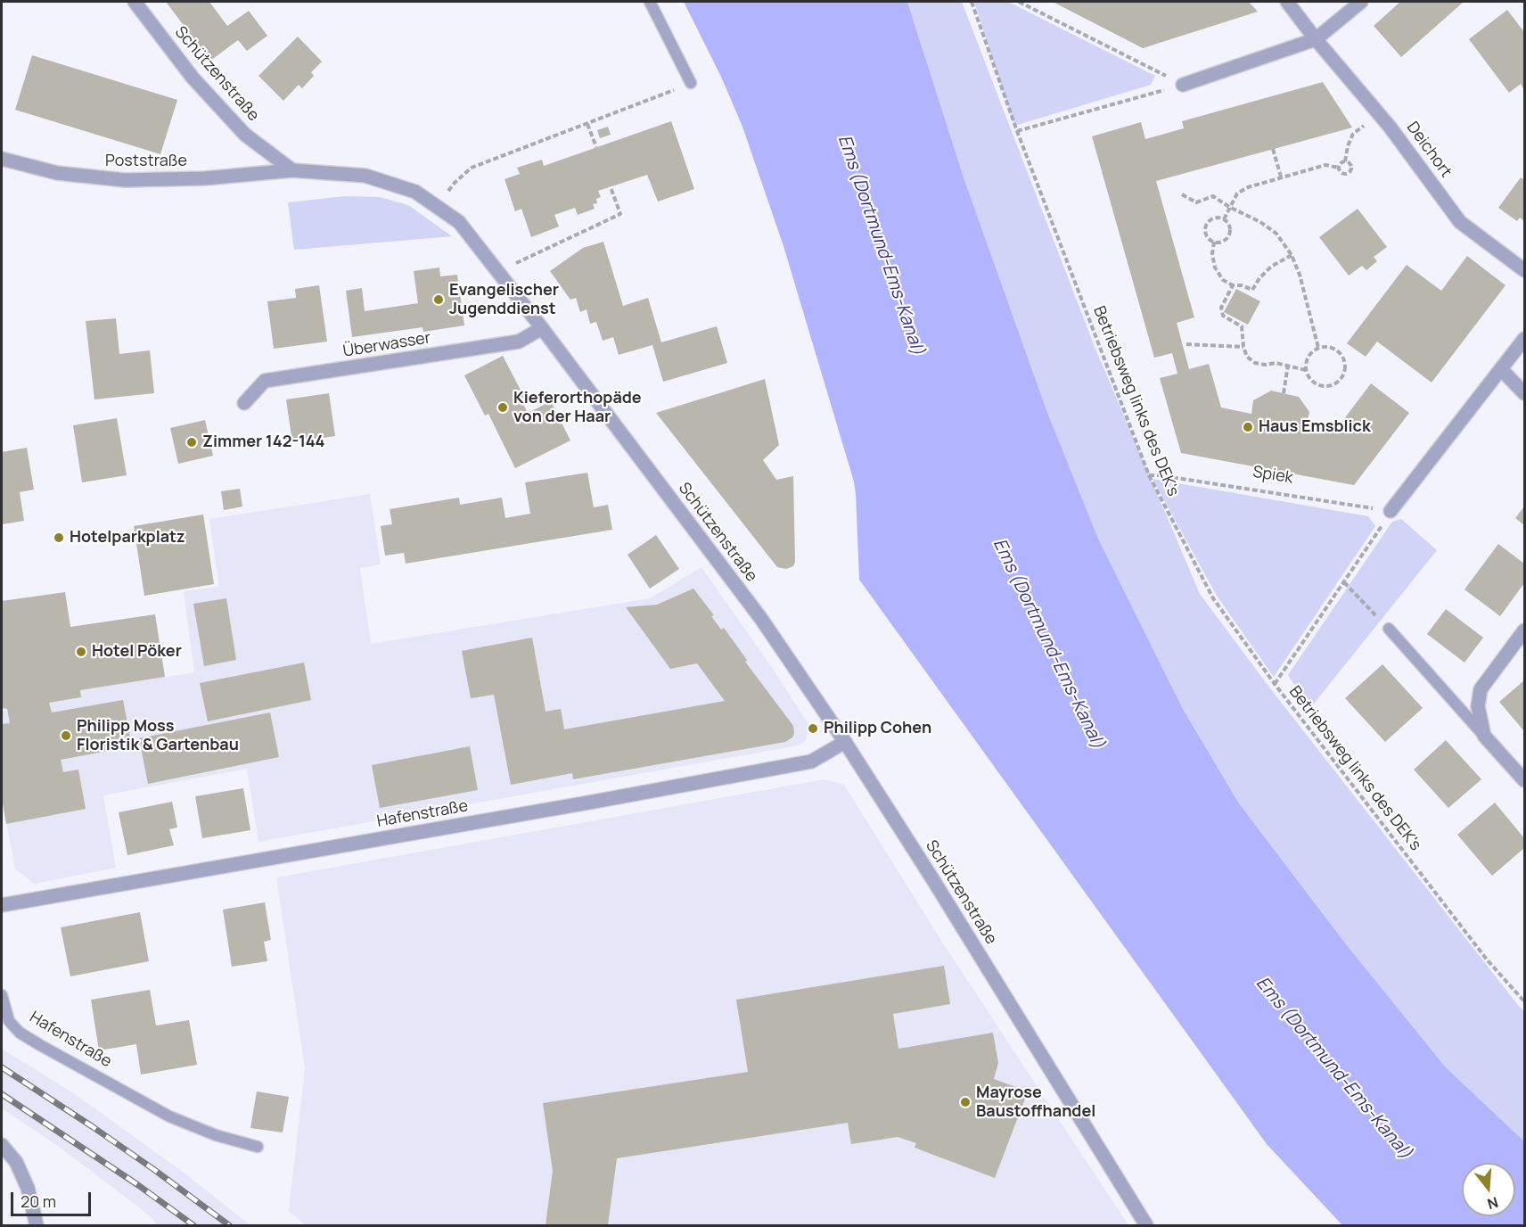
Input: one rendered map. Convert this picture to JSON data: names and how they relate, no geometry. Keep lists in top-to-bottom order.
{
  "streets": {
    "street": [
      "Schützenstraße",
      "Deichort",
      "Poststraße",
      "Überwasser",
      "Hafenstraße"
    ],
    "path": ["Betriebsweg links des DEK's", "Spiek"]
  },
  "crossings": [
    ["Schützenstraße", "Poststraße"],
    ["Schützenstraße", "Überwasser"],
    ["Schützenstraße", "Hafenstraße"],
    ["Betriebsweg links des DEK's", "Spiek"]
  ],
  "water": ["Ems (Dortmund-Ems-Kanal)"],
  "places": [
    "Evangelischer Jugenddienst",
    "Kieferorthopäde von der Haar",
    "Haus Emsblick",
    "Zimmer 142-144",
    "Hotelparkplatz",
    "Hotel Pöker",
    "Philipp Cohen",
    "Philipp Moss Floristik & Gartenbau",
    "Mayrose Baustoffhandel"
  ],
  "scale_bar": "20 m",
  "north": "bottom"
}
